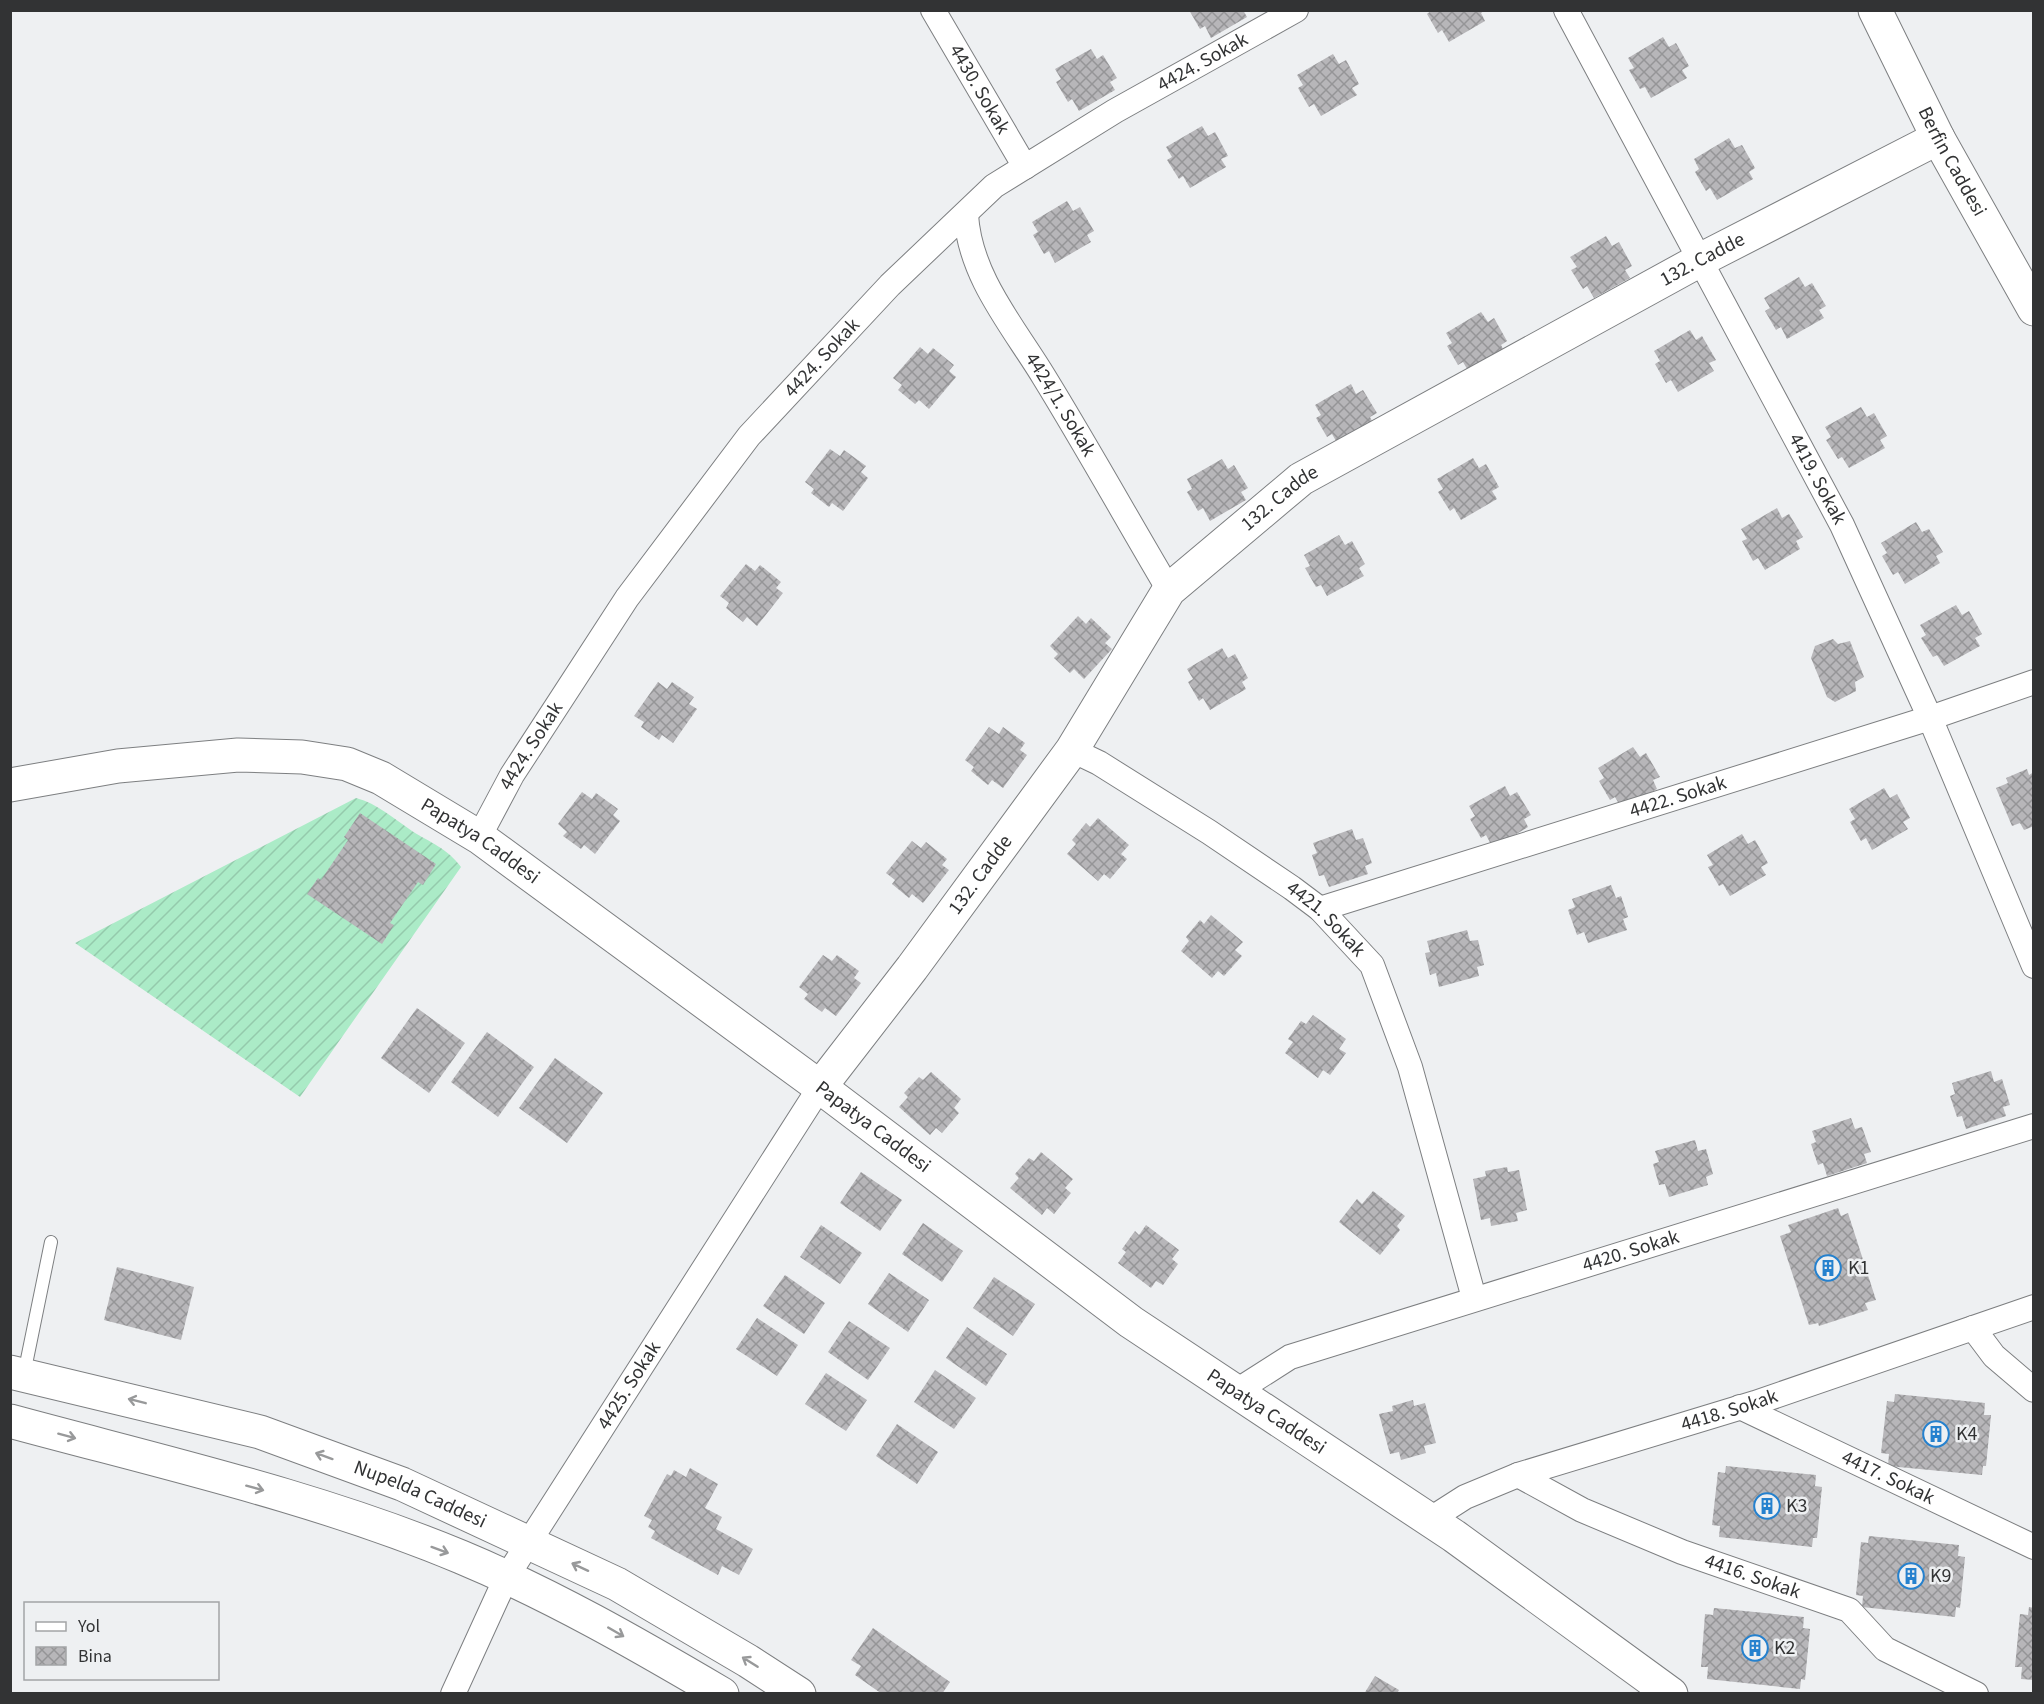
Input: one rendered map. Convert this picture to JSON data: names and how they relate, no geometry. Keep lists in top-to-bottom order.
{
  "streets": {
    "street": [
      "4424. Sokak",
      "4430. Sokak",
      "Berfin Caddesi",
      "132. Cadde",
      "4424/1. Sokak",
      "4419. Sokak",
      "4422. Sokak",
      "Papatya Caddesi",
      "4421. Sokak",
      "4420. Sokak",
      "4425. Sokak",
      "4418. Sokak",
      "4417. Sokak",
      "Nupelda Caddesi",
      "4416. Sokak"
    ]
  },
  "crossings": [
    ["4424. Sokak", "4430. Sokak"],
    ["4424. Sokak", "4424/1. Sokak"],
    ["4424. Sokak", "Papatya Caddesi"],
    ["Berfin Caddesi", "132. Cadde"],
    ["132. Cadde", "4424/1. Sokak"],
    ["132. Cadde", "4419. Sokak"],
    ["132. Cadde", "Papatya Caddesi"],
    ["132. Cadde", "4421. Sokak"],
    ["132. Cadde", "4425. Sokak"],
    ["4419. Sokak", "4422. Sokak"],
    ["4422. Sokak", "4421. Sokak"],
    ["Papatya Caddesi", "4420. Sokak"],
    ["Papatya Caddesi", "4425. Sokak"],
    ["Papatya Caddesi", "4418. Sokak"],
    ["4421. Sokak", "4420. Sokak"],
    ["4425. Sokak", "Nupelda Caddesi"],
    ["4418. Sokak", "4417. Sokak"],
    ["4418. Sokak", "4416. Sokak"]
  ],
  "places": {
    "building": [
      "K1",
      "K4",
      "K3",
      "K9",
      "K2"
    ]
  },
  "legend": ["Yol", "Bina"]
}
